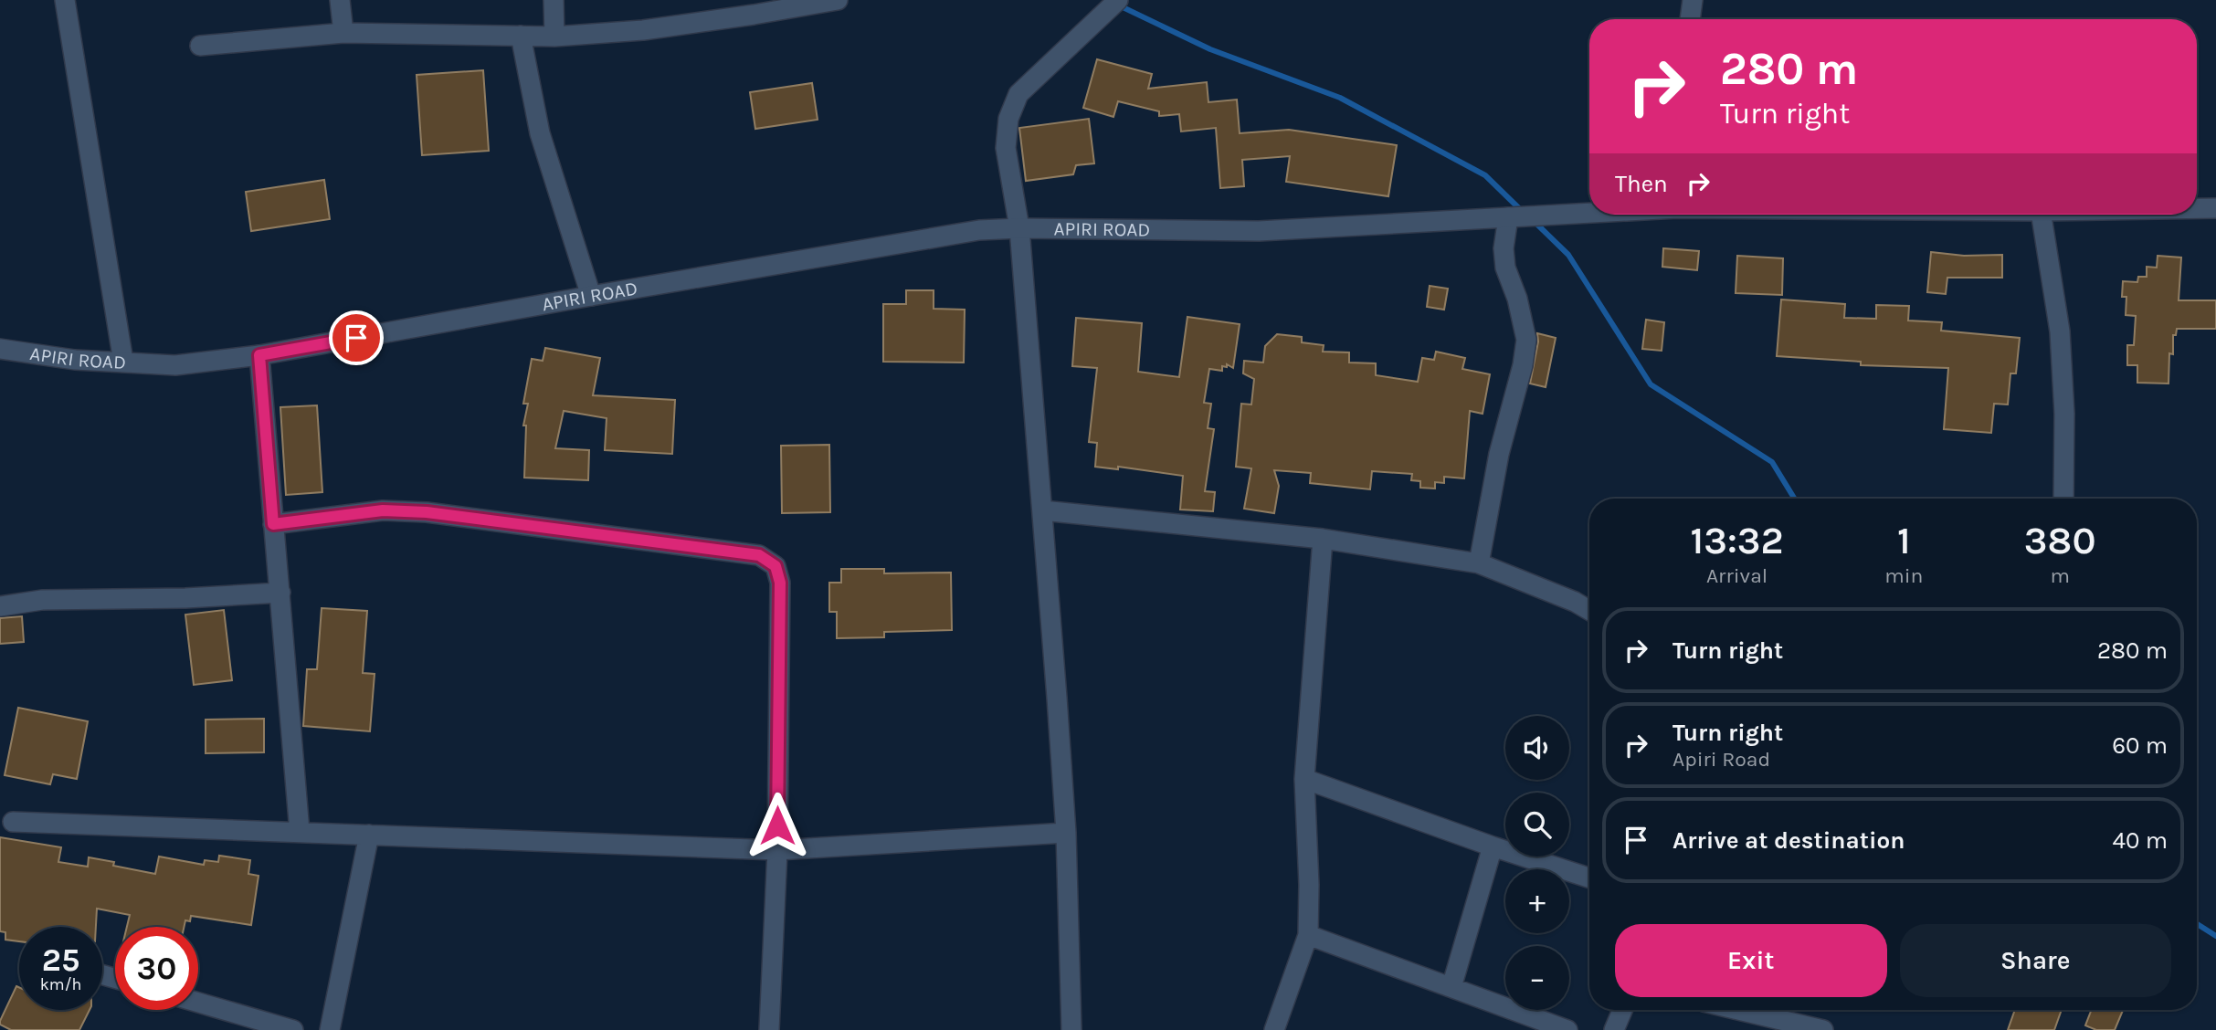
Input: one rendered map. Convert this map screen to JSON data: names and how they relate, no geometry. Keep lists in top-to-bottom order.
{
  "streets": {
    "street": ["APIRI ROAD"]
  },
  "page": {
    "turn": ["280 m", "Turn right"],
    "then": "Then",
    "eta": [
      "13:32",
      "Arrival",
      "1",
      "min",
      "380",
      "m"
    ],
    "list": [
      {
        "name": "Turn right",
        "value": "280 m"
      },
      {
        "name": "Turn right",
        "note": "Apiri Road",
        "value": "60 m"
      },
      {
        "name": "Arrive at destination",
        "value": "40 m"
      }
    ],
    "map_buttons": ["+", "−"],
    "buttons": ["Exit", "Share"],
    "speed": "25 km/h",
    "limit": "30"
  }
}
